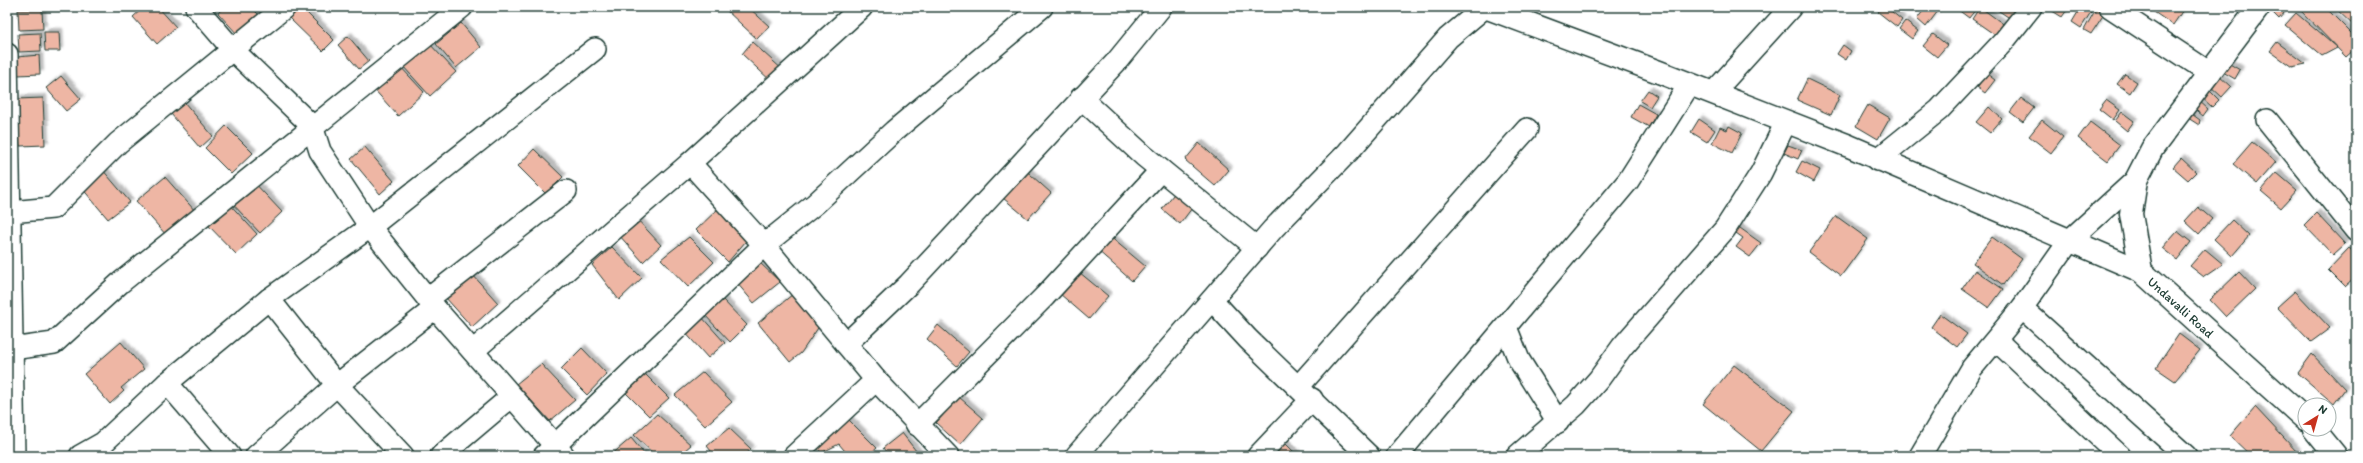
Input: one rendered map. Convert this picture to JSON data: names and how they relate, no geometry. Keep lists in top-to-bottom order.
{
  "streets": {
    "street": ["Undavalli Road"]
  },
  "north": "top right"
}
